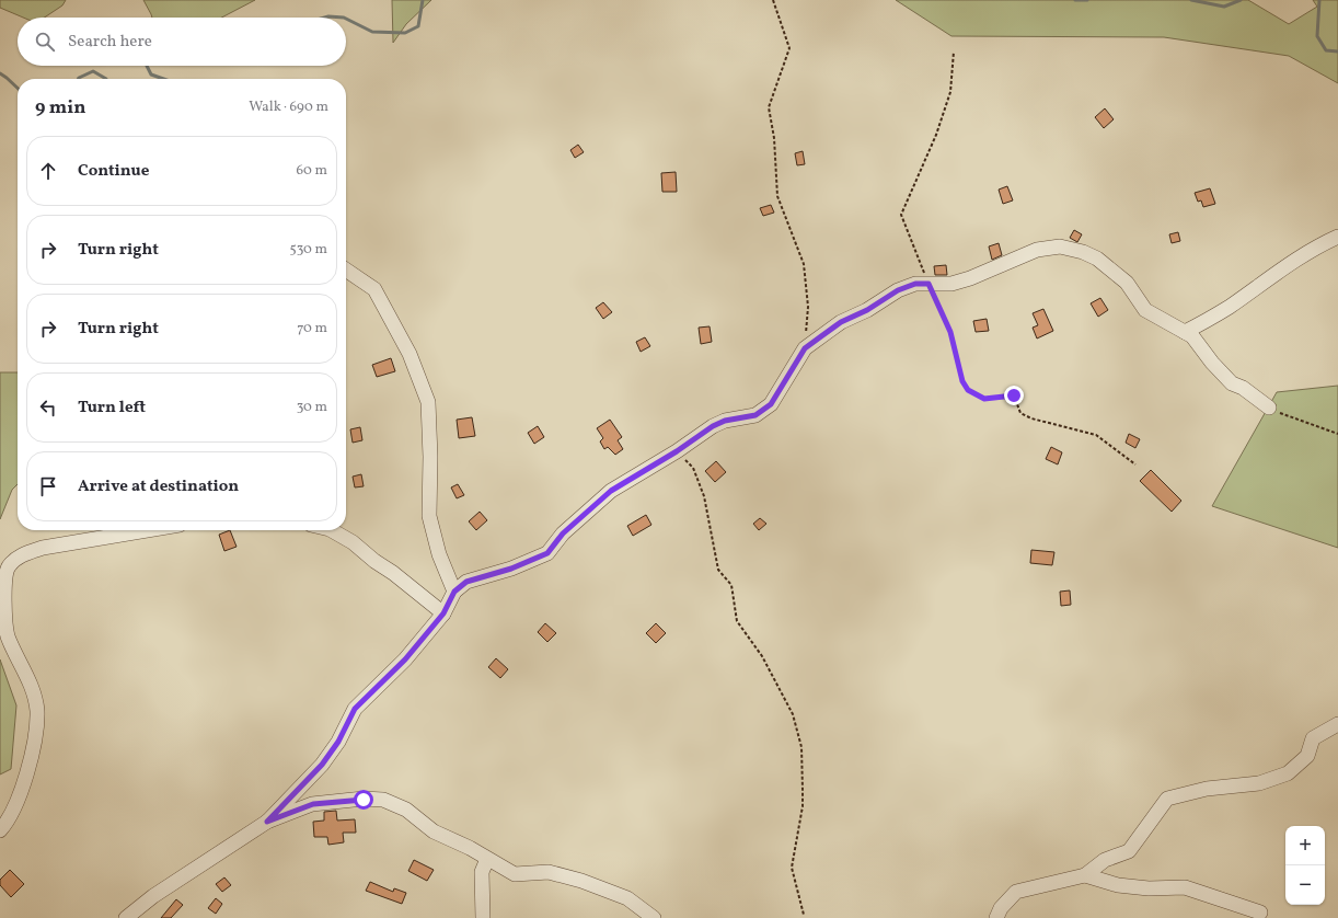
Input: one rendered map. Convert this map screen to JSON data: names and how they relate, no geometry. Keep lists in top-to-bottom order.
{
  "page": {
    "search": "Search here",
    "heading": ["9 min", "Walk · 690 m"],
    "list": [
      ["Continue", "60 m"],
      ["Turn right", "530 m"],
      ["Turn right", "70 m"],
      ["Turn left", "30 m"],
      "Arrive at destination"
    ],
    "map_buttons": ["+", "−"]
  }
}
